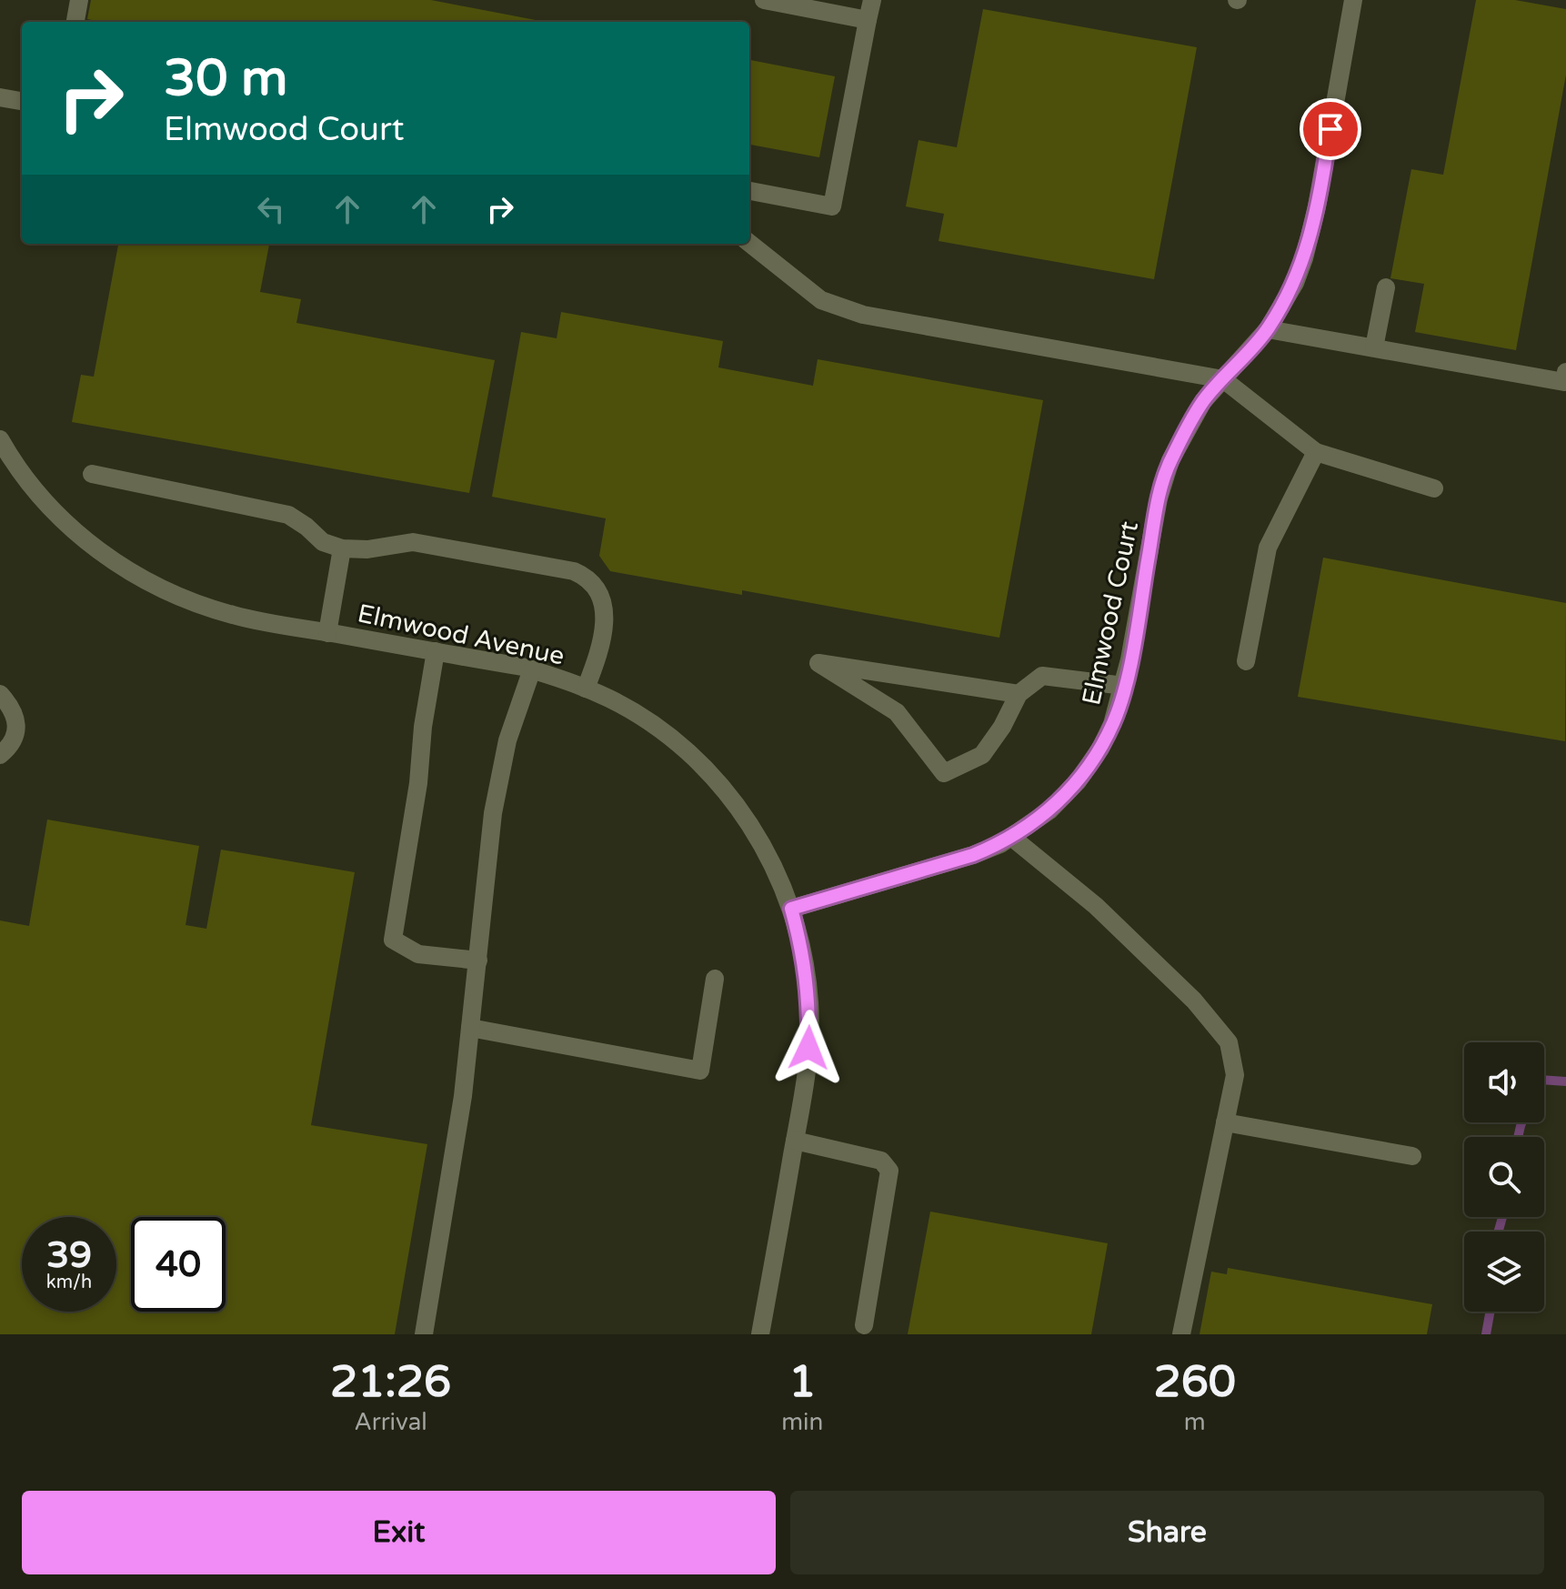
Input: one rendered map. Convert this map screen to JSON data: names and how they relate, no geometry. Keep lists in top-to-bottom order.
{
  "streets": {
    "street": ["Elmwood Court", "Elmwood Avenue"]
  },
  "crossings": [
    ["Elmwood Court", "Elmwood Avenue"]
  ],
  "page": {
    "turn": ["30 m", "Elmwood Court"],
    "speed": "39 km/h",
    "limit": "40",
    "eta": [
      "21:26",
      "Arrival",
      "1",
      "min",
      "260",
      "m"
    ],
    "buttons": ["Exit", "Share"]
  }
}
